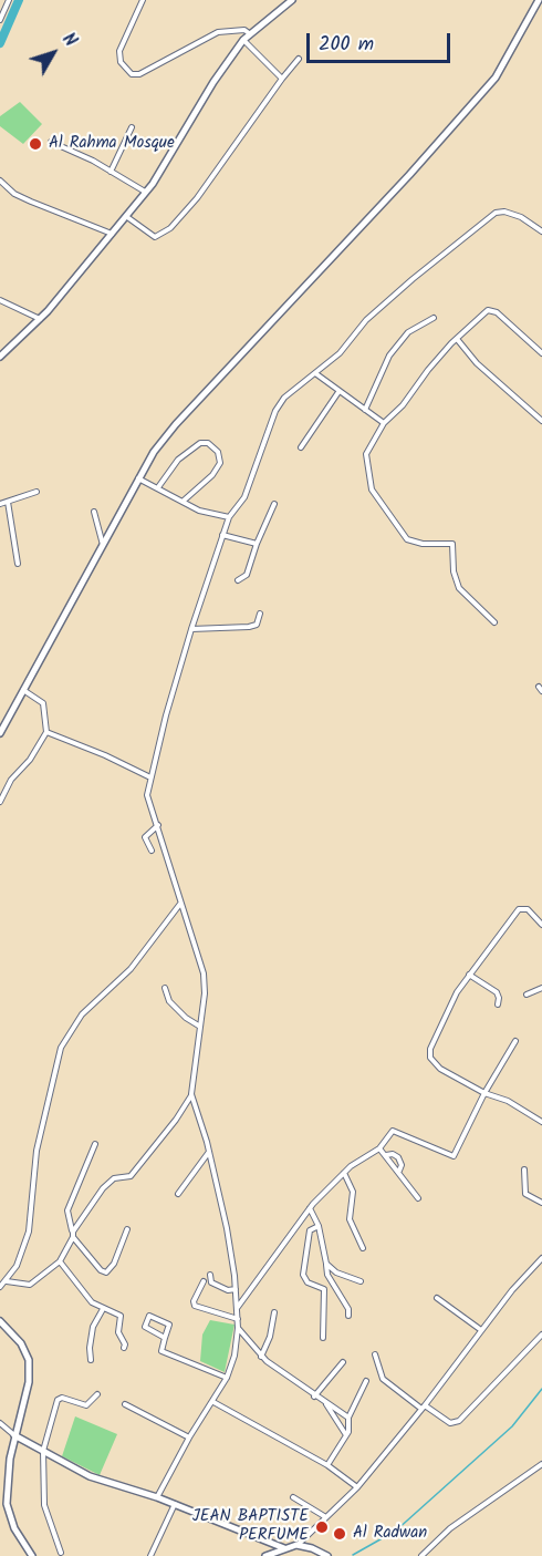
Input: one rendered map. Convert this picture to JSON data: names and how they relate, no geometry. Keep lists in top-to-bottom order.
{
  "places": ["Al Rahma Mosque", "JEAN BAPTISTE PERFUME", "Al Radwan"],
  "scale_bar": "200 m",
  "north": "top right"
}
